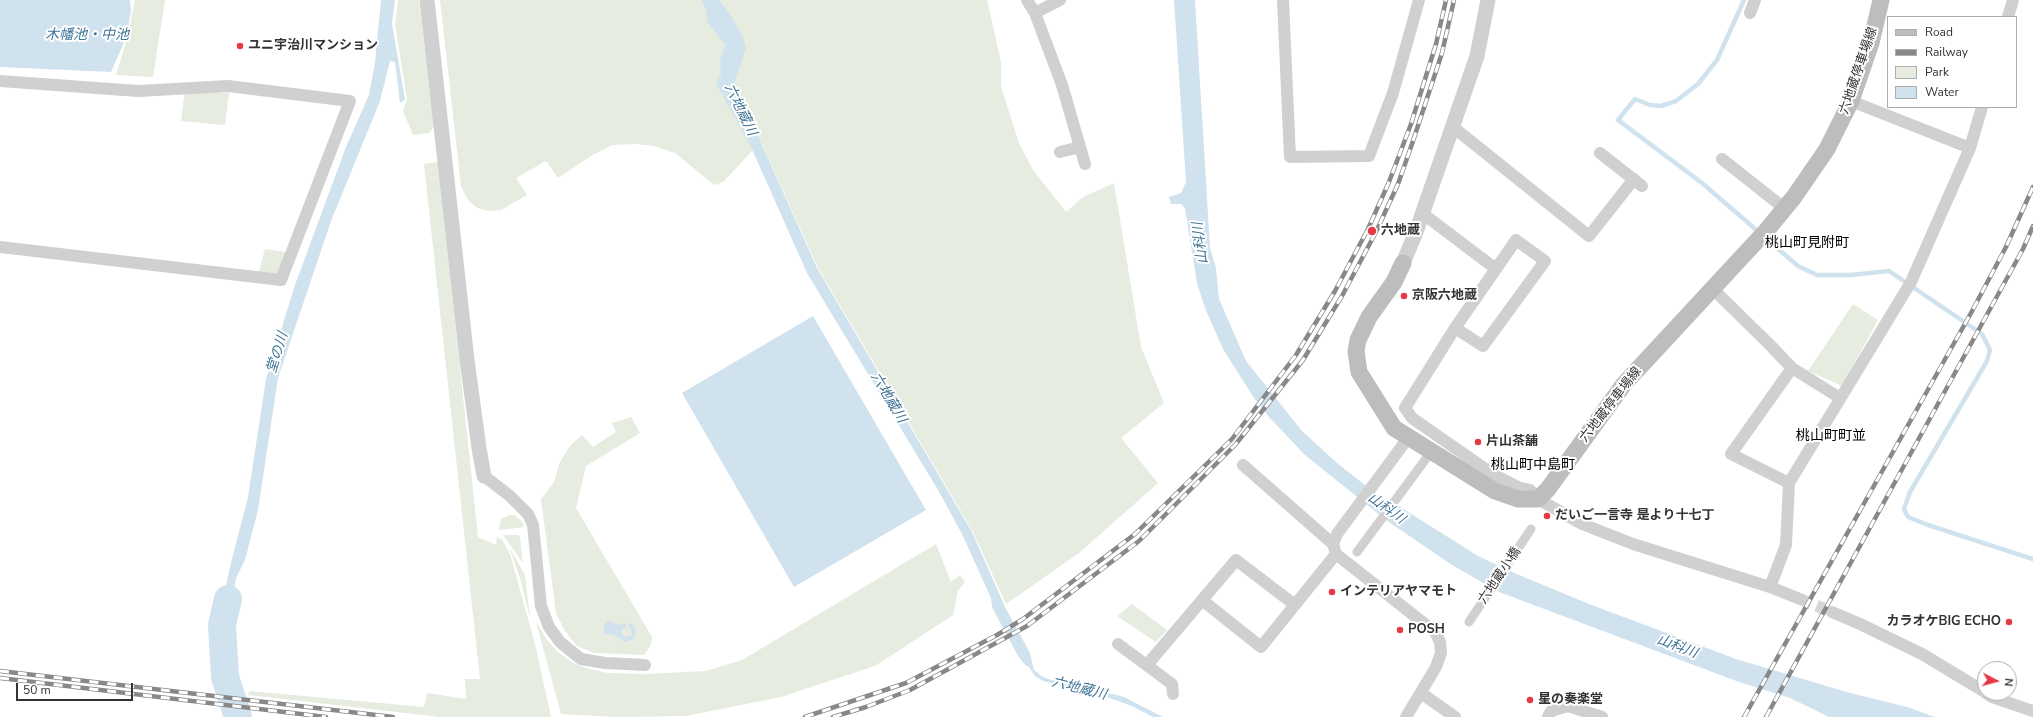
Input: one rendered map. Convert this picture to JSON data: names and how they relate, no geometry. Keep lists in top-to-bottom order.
{
  "streets": {
    "main road": ["六地蔵停車場線"],
    "street": ["六地蔵小橋"]
  },
  "districts": ["桃山町見附町", "桃山町町並", "桃山町中島町"],
  "water": [
    "木幡池・中池",
    "六地蔵川",
    "山科川",
    "堂の川"
  ],
  "places": [
    "ユニ宇治川マンション",
    "六地蔵",
    "京阪六地蔵",
    "片山茶舗",
    "だいご一言寺 是より十七丁",
    "インテリアヤマモト",
    "カラオケBIG ECHO",
    "POSH",
    "星の奏楽堂"
  ],
  "legend": [
    "Road",
    "Railway",
    "Park",
    "Water"
  ],
  "scale_bar": "50 m",
  "north": "right"
}
